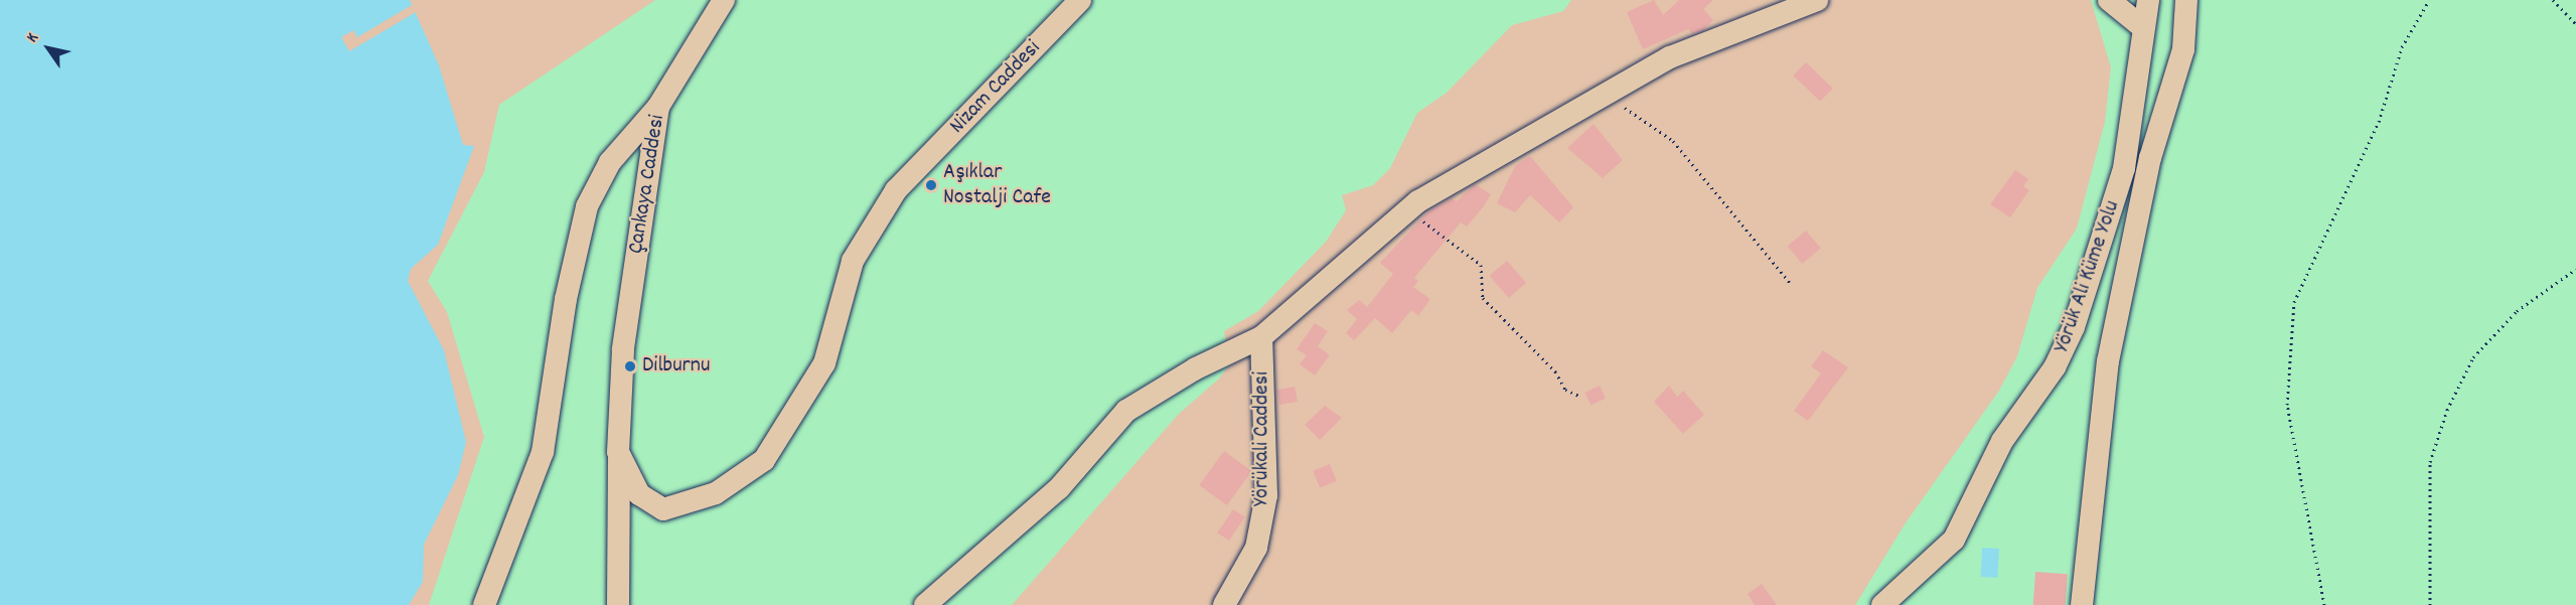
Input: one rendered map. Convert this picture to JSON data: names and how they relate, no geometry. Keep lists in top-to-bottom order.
{
  "streets": {
    "street": [
      "Nizam Caddesi",
      "Çankaya Caddesi",
      "Yörük Ali Küme Yolu",
      "Yörükali Caddesi"
    ]
  },
  "crossings": [
    ["Nizam Caddesi", "Çankaya Caddesi"]
  ],
  "places": ["Aşıklar Nostalji Cafe", "Dilburnu"],
  "north": "top left"
}
